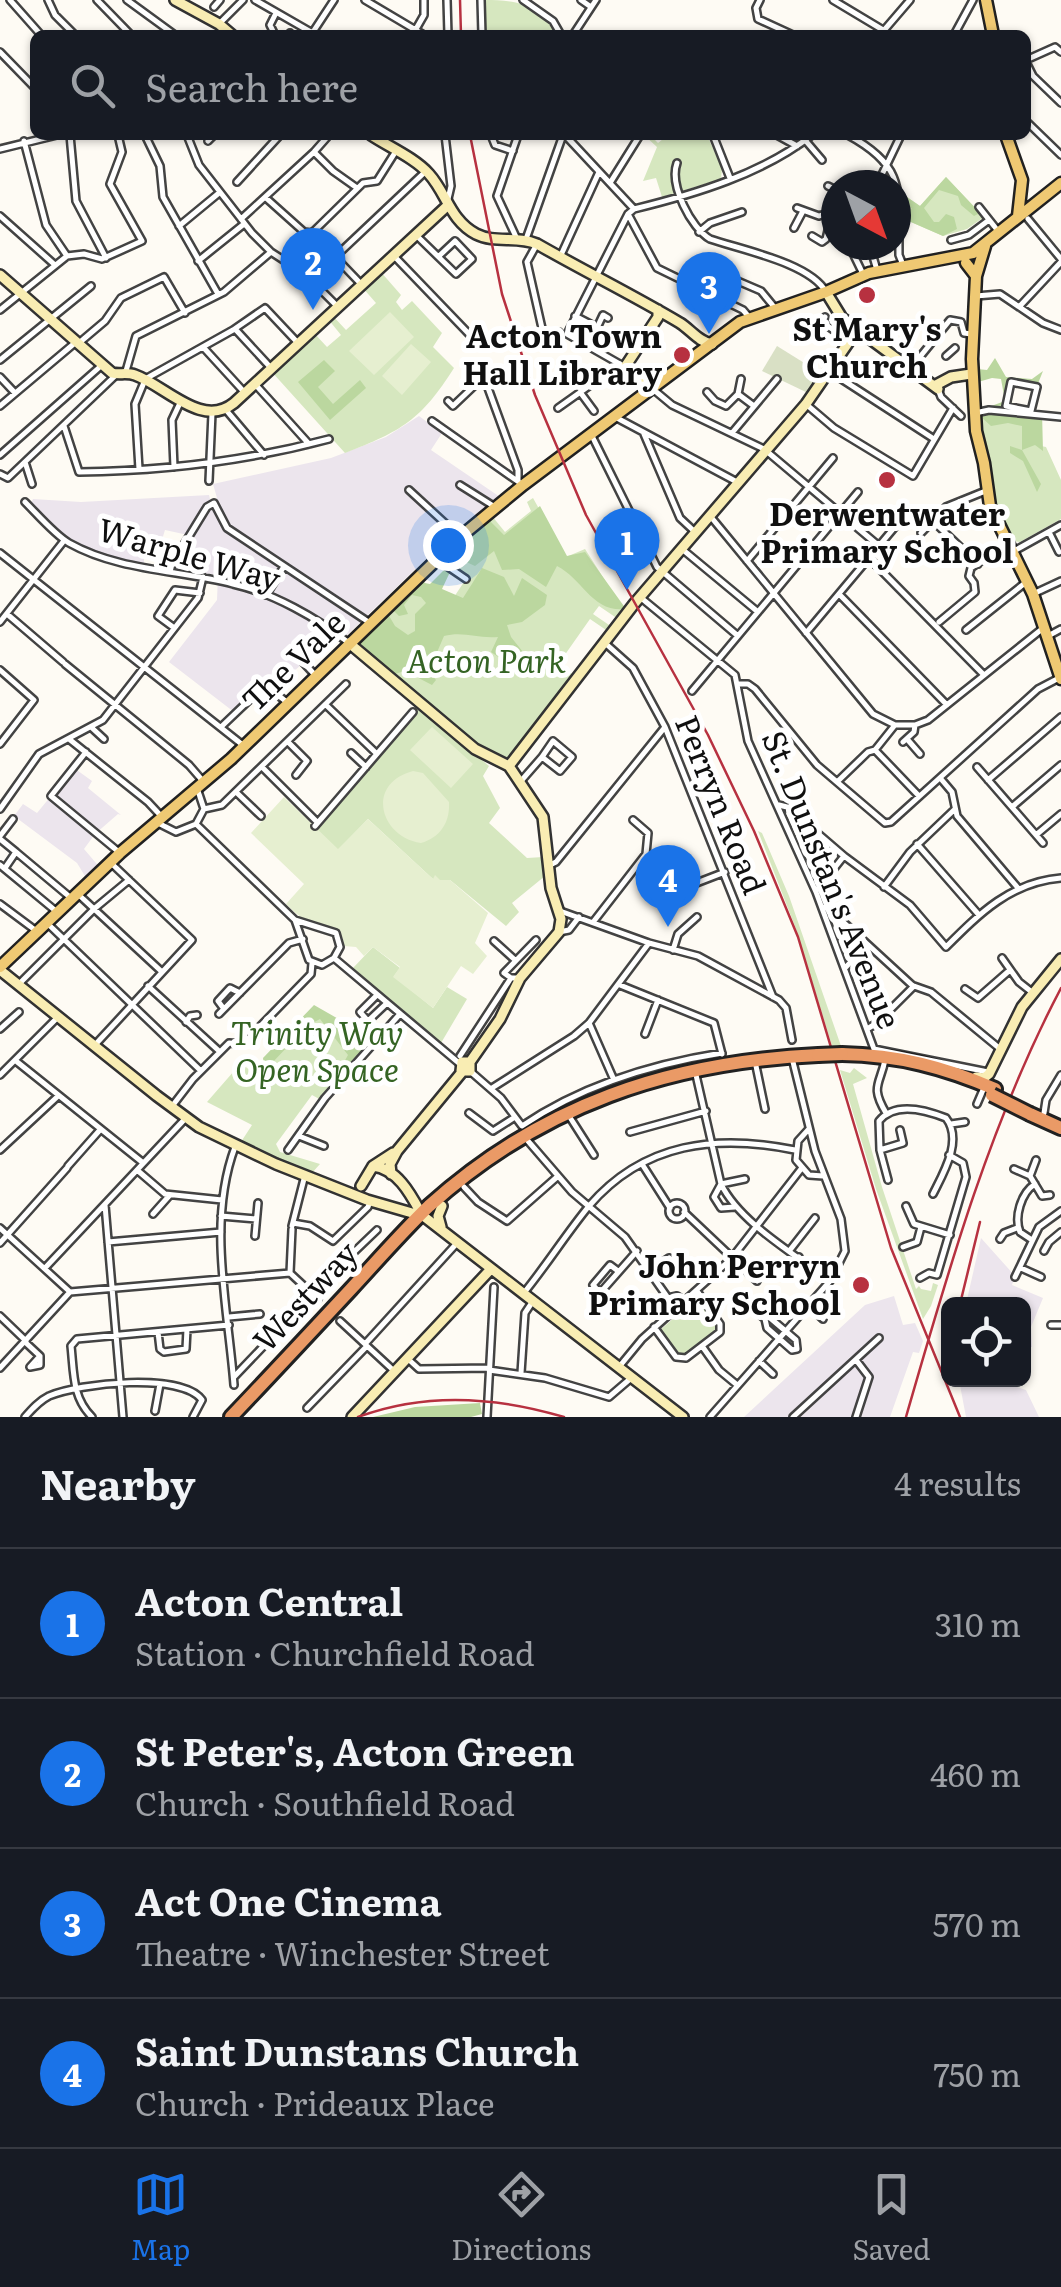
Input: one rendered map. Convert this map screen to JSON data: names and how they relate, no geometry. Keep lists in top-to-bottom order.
{
  "streets": {
    "highway": ["Westway"],
    "main road": ["The Vale"],
    "street": ["Warple Way", "Perryn Road", "St. Dunstan's Avenue"]
  },
  "crossings": [
    ["Warple Way", "The Vale"]
  ],
  "parks": ["Acton Park", "Trinity Way Open Space"],
  "places": [
    "St Mary's Church",
    "Acton Town Hall Library",
    "Derwentwater Primary School",
    "John Perryn Primary School"
  ],
  "north": "bottom right",
  "page": {
    "search": "Search here",
    "pins": [
      "2",
      "3",
      "1",
      "4"
    ],
    "heading": ["Nearby", "4 results"],
    "list": [
      {
        "mark": "1",
        "name": "Acton Central",
        "note": "Station · Churchfield Road",
        "value": "310 m"
      },
      {
        "mark": "2",
        "name": "St Peter's, Acton Green",
        "note": "Church · Southfield Road",
        "value": "460 m"
      },
      {
        "mark": "3",
        "name": "Act One Cinema",
        "note": "Theatre · Winchester Street",
        "value": "570 m"
      },
      {
        "mark": "4",
        "name": "Saint Dunstans Church",
        "note": "Church · Prideaux Place",
        "value": "750 m"
      }
    ],
    "nav": ["Map", "Directions", "Saved"]
  }
}
